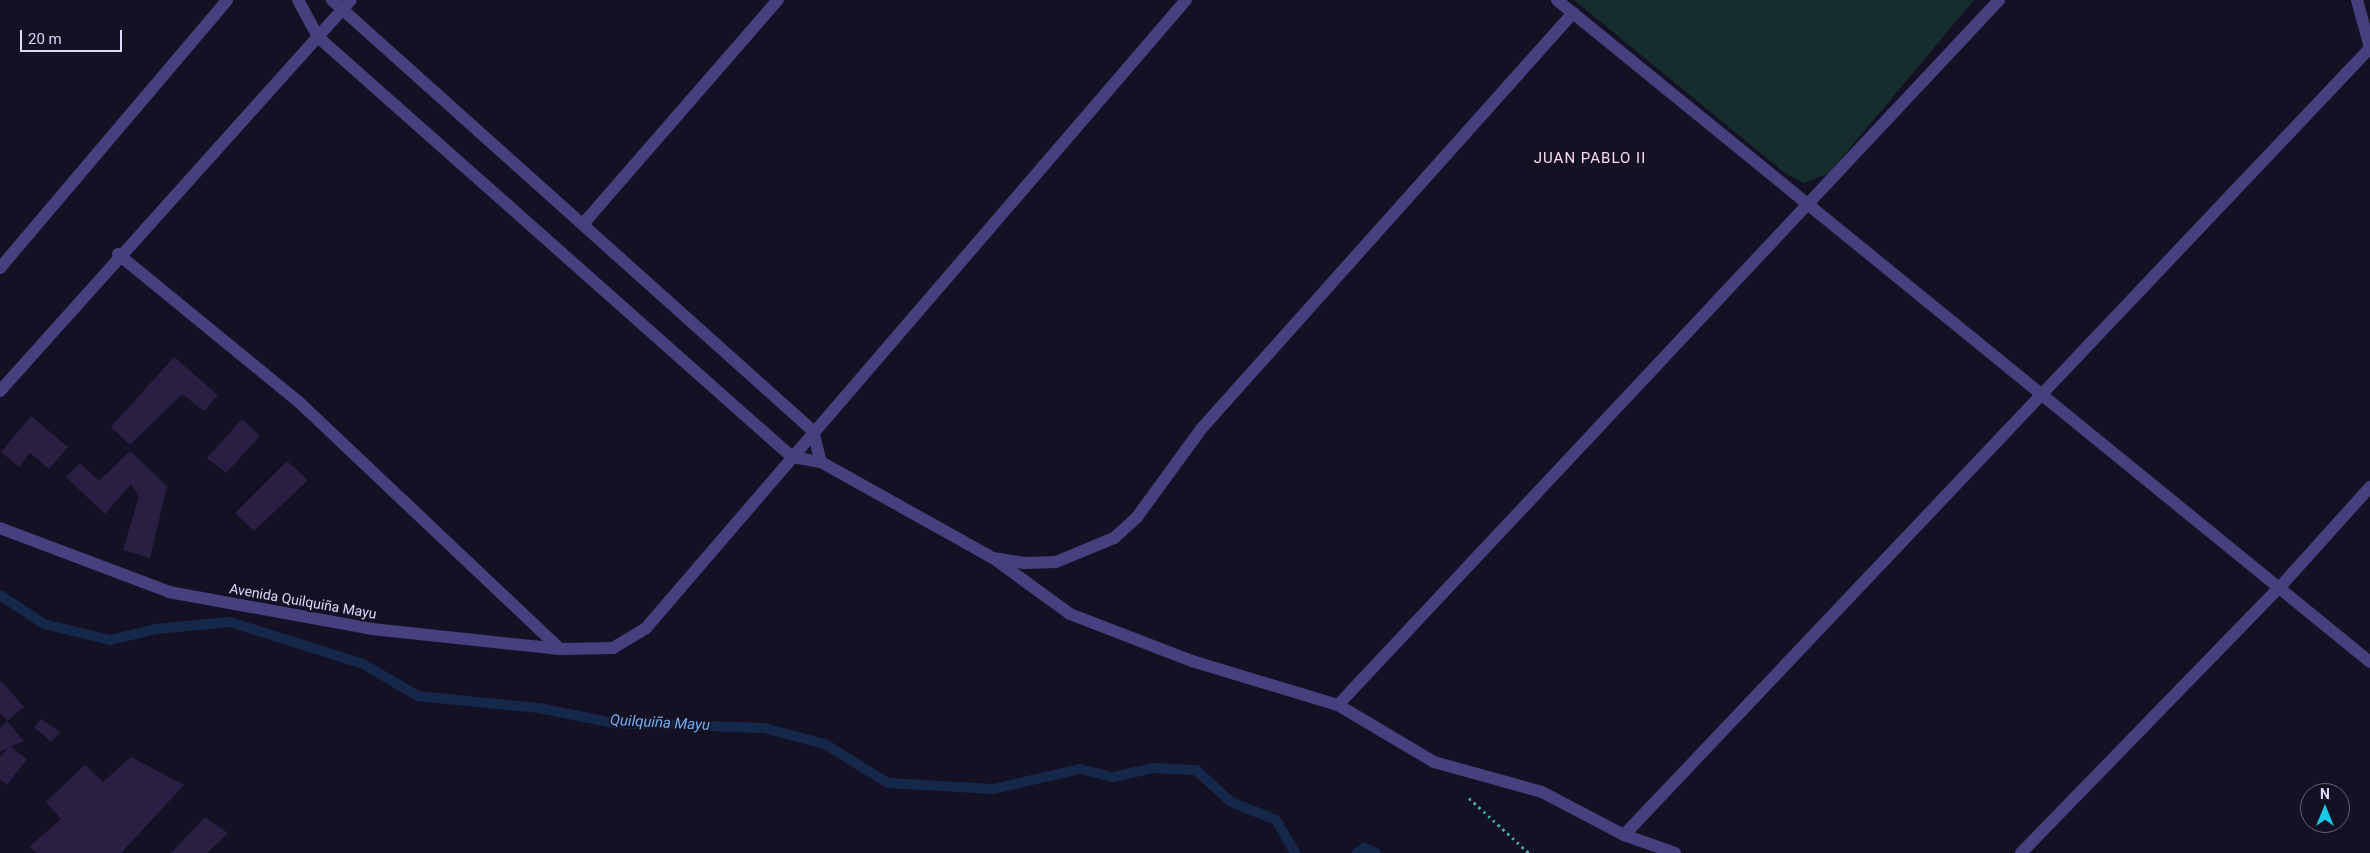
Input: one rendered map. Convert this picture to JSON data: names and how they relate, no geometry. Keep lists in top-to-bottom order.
{
  "streets": {
    "street": ["Avenida Quilquiña Mayu"]
  },
  "districts": ["JUAN PABLO II"],
  "water": ["Quilquiña Mayu"],
  "scale_bar": "20 m",
  "north": "top"
}
